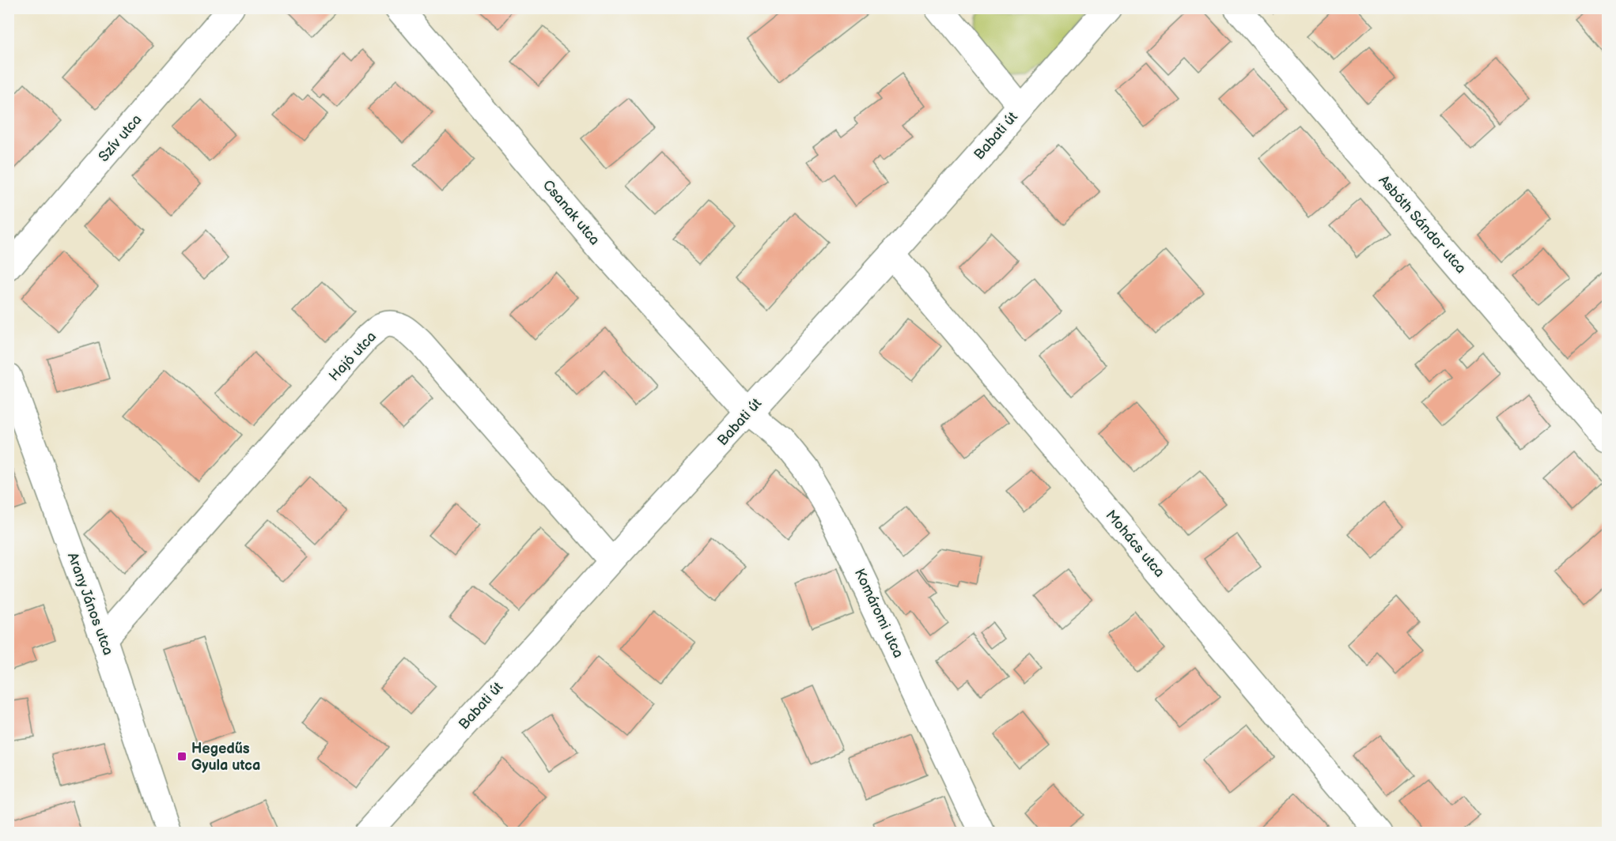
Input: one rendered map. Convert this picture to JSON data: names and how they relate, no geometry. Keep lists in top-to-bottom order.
{
  "streets": {
    "street": [
      "Babati út",
      "Szív utca",
      "Csanak utca",
      "Asbóth Sándor utca",
      "Hajó utca",
      "Mohács utca",
      "Arany János utca",
      "Komáromi utca"
    ]
  },
  "crossings": [
    ["Babati út", "Csanak utca"],
    ["Babati út", "Hajó utca"],
    ["Babati út", "Mohács utca"],
    ["Babati út", "Komáromi utca"],
    ["Csanak utca", "Komáromi utca"],
    ["Hajó utca", "Arany János utca"]
  ],
  "places": {
    "transit": ["Hegedűs Gyula utca"]
  }
}
